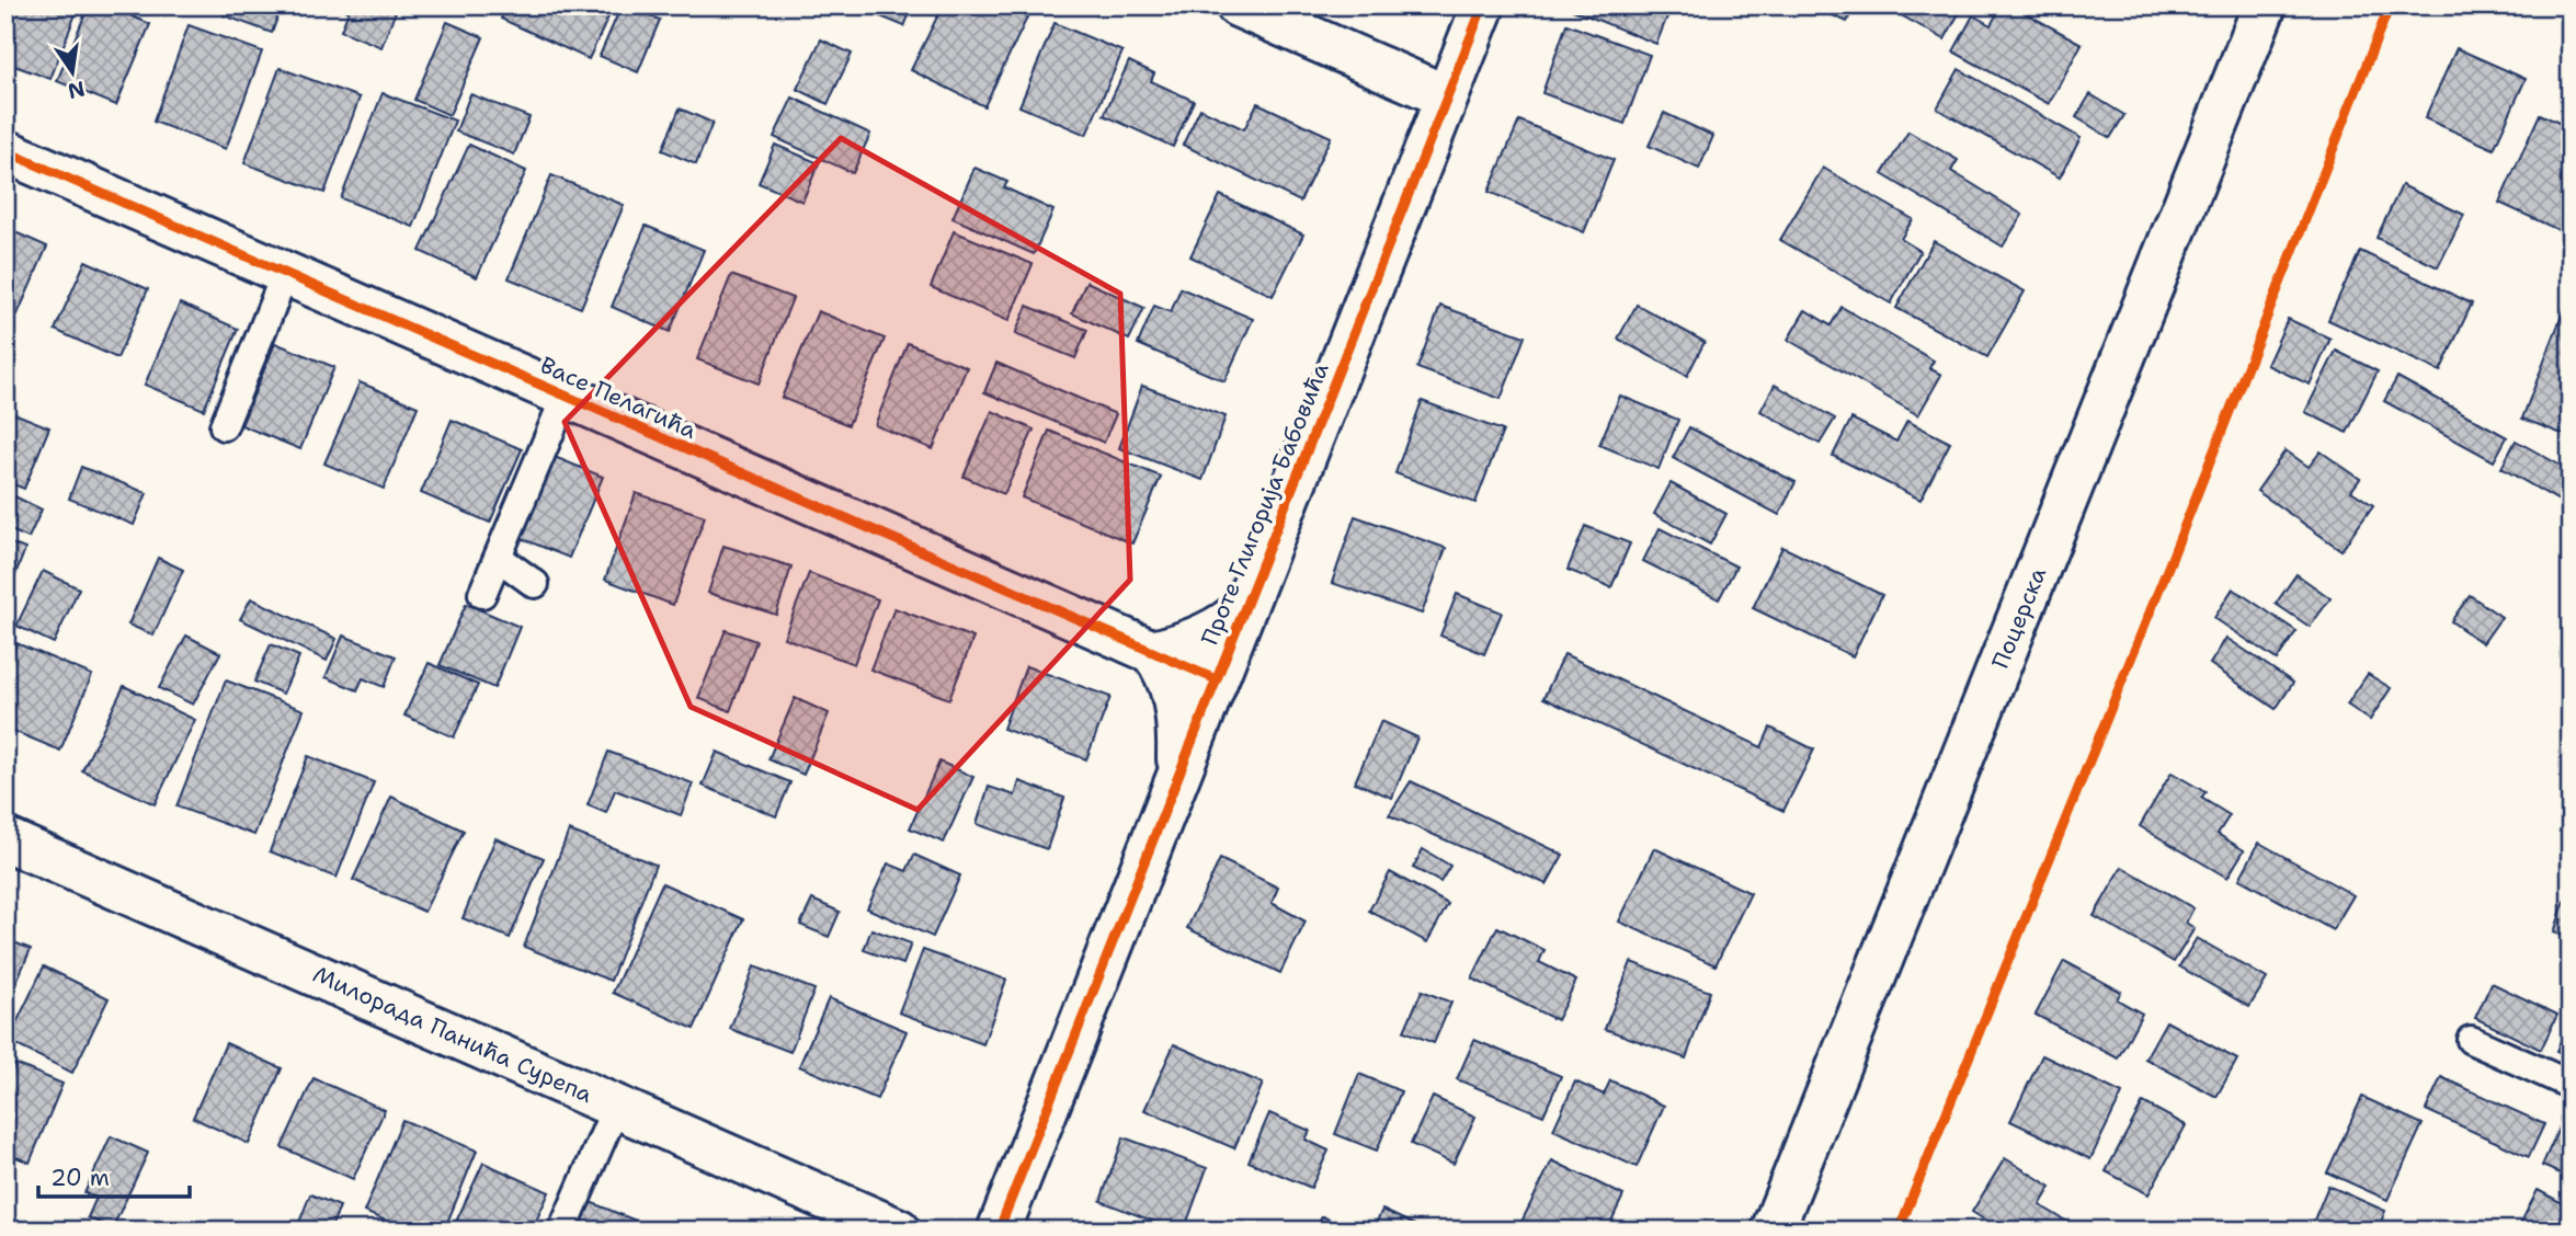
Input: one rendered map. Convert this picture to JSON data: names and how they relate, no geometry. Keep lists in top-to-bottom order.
{
  "streets": {
    "street": [
      "Васе Пелагића",
      "Проте Глигорија Бабовића",
      "Поцерска",
      "Милорада Панића Сурепа"
    ]
  },
  "crossings": [
    ["Васе Пелагића", "Проте Глигорија Бабовића"]
  ],
  "scale_bar": "20 m",
  "north": "bottom"
}
